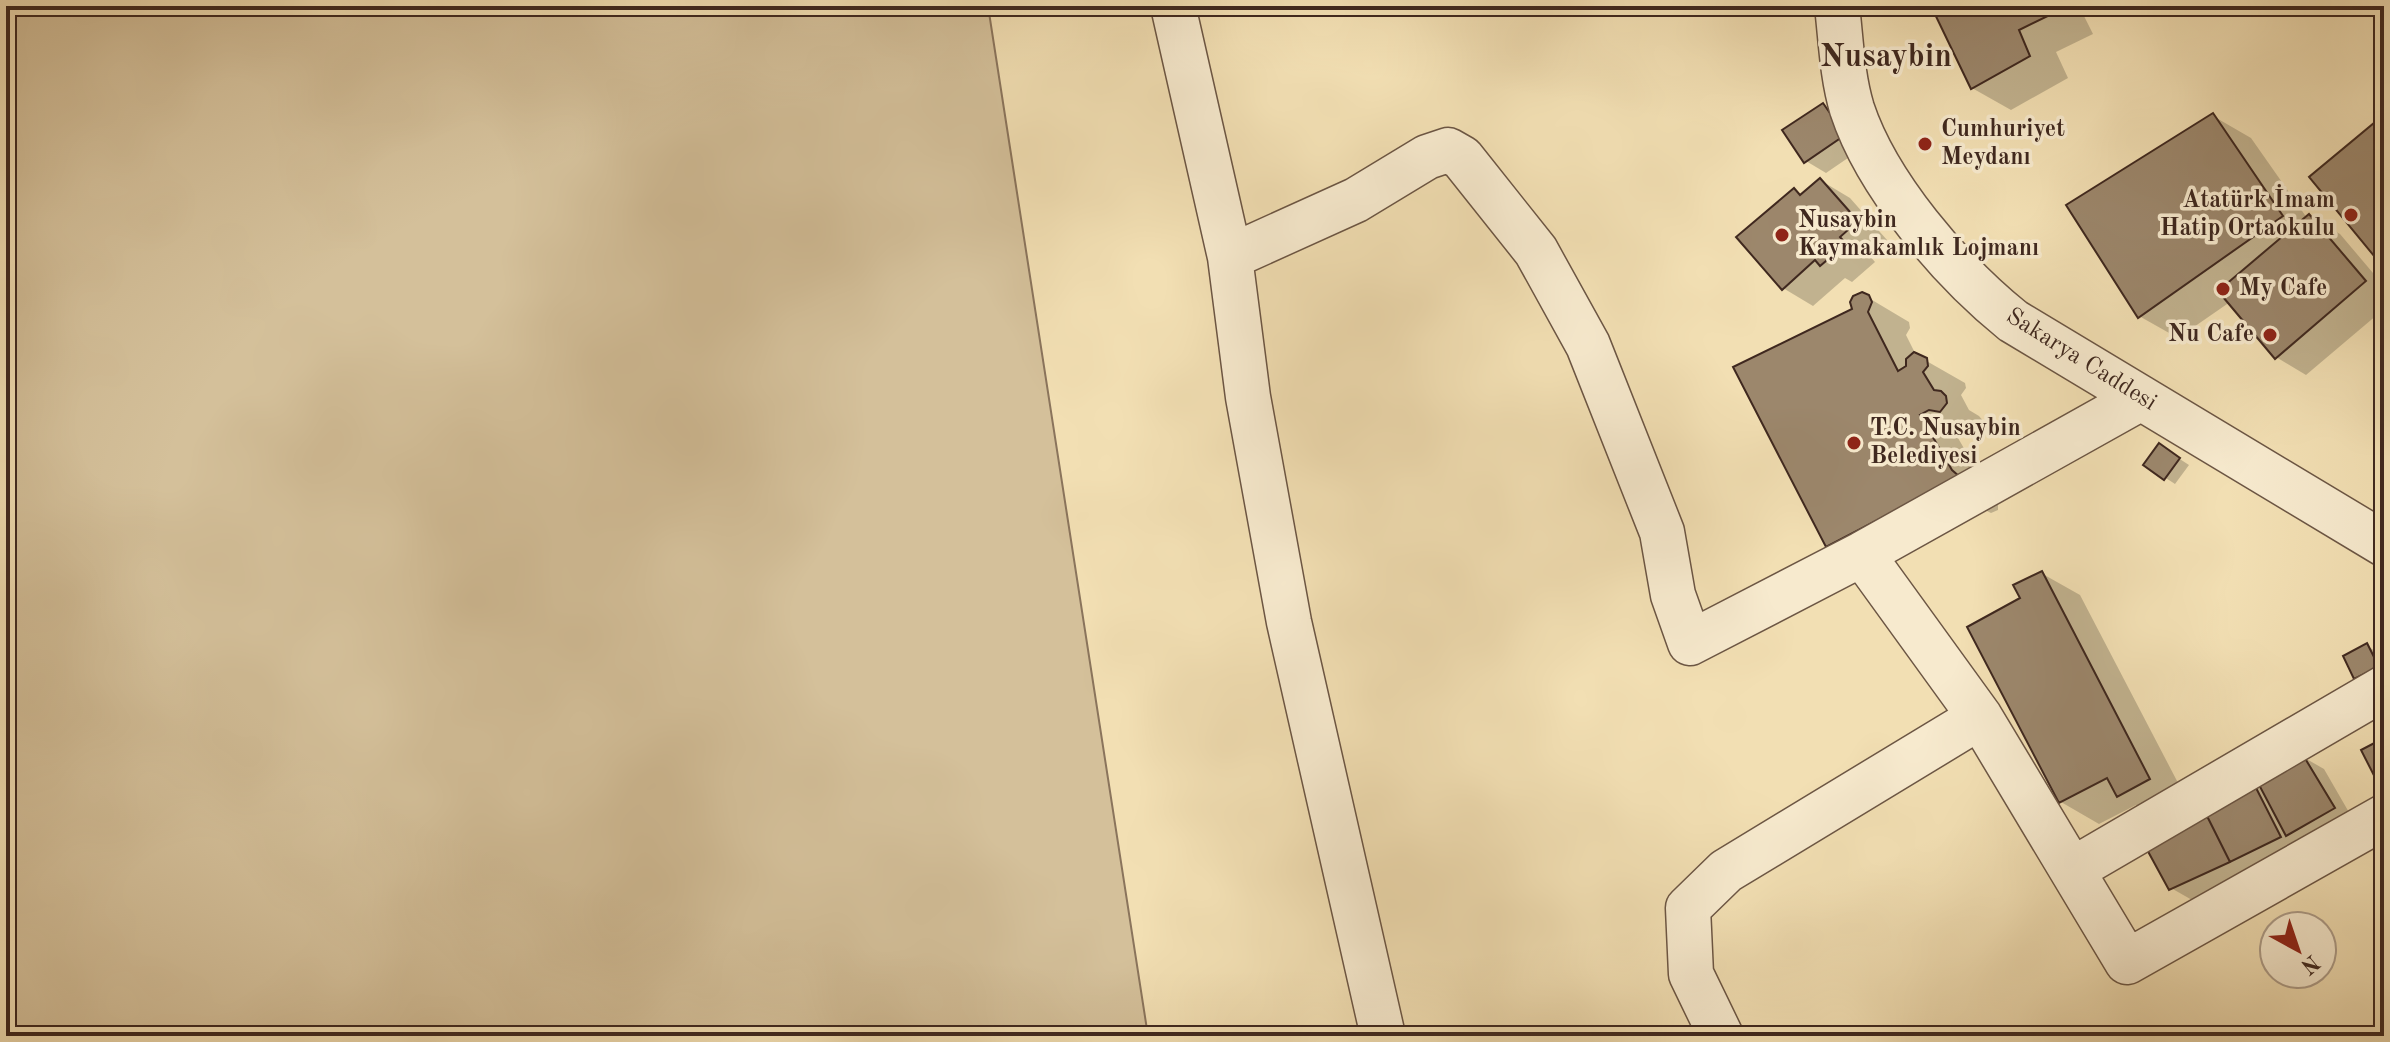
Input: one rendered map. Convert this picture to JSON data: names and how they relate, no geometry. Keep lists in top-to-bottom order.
{
  "streets": {
    "street": ["Sakarya Caddesi"]
  },
  "districts": ["Nusaybin"],
  "places": [
    "Cumhuriyet Meydanı",
    "Atatürk İmam Hatip Ortaokulu",
    "Nusaybin Kaymakamlık Lojmanı",
    "My Cafe",
    "Nu Cafe",
    "T.C. Nusaybin Belediyesi"
  ],
  "north": "bottom right"
}
